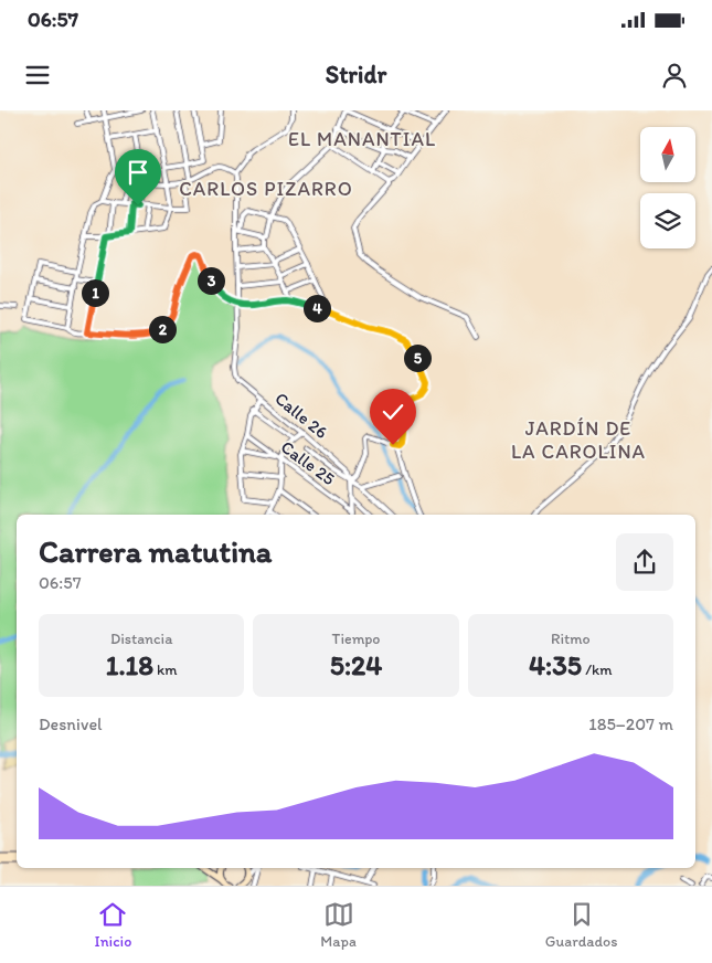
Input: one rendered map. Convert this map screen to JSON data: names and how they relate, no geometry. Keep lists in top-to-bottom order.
{
  "streets": {
    "street": ["Calle 26", "Calle 25"]
  },
  "districts": ["EL MANANTIAL", "CARLOS PIZARRO", "JARDÍN DE LA CAROLINA"],
  "north": "top",
  "page": {
    "status": "06:57",
    "header": "Stridr",
    "pins": [
      "3",
      "1",
      "4",
      "2",
      "5"
    ],
    "heading": ["Carrera matutina", "06:57"],
    "stats": [
      ["Distancia", "1.18 km"],
      ["Tiempo", "5:24"],
      ["Ritmo", "4:35 /km"]
    ],
    "chart": ["Desnivel", "185–207 m"],
    "tabs": ["Inicio", "Mapa", "Guardados"]
  }
}
